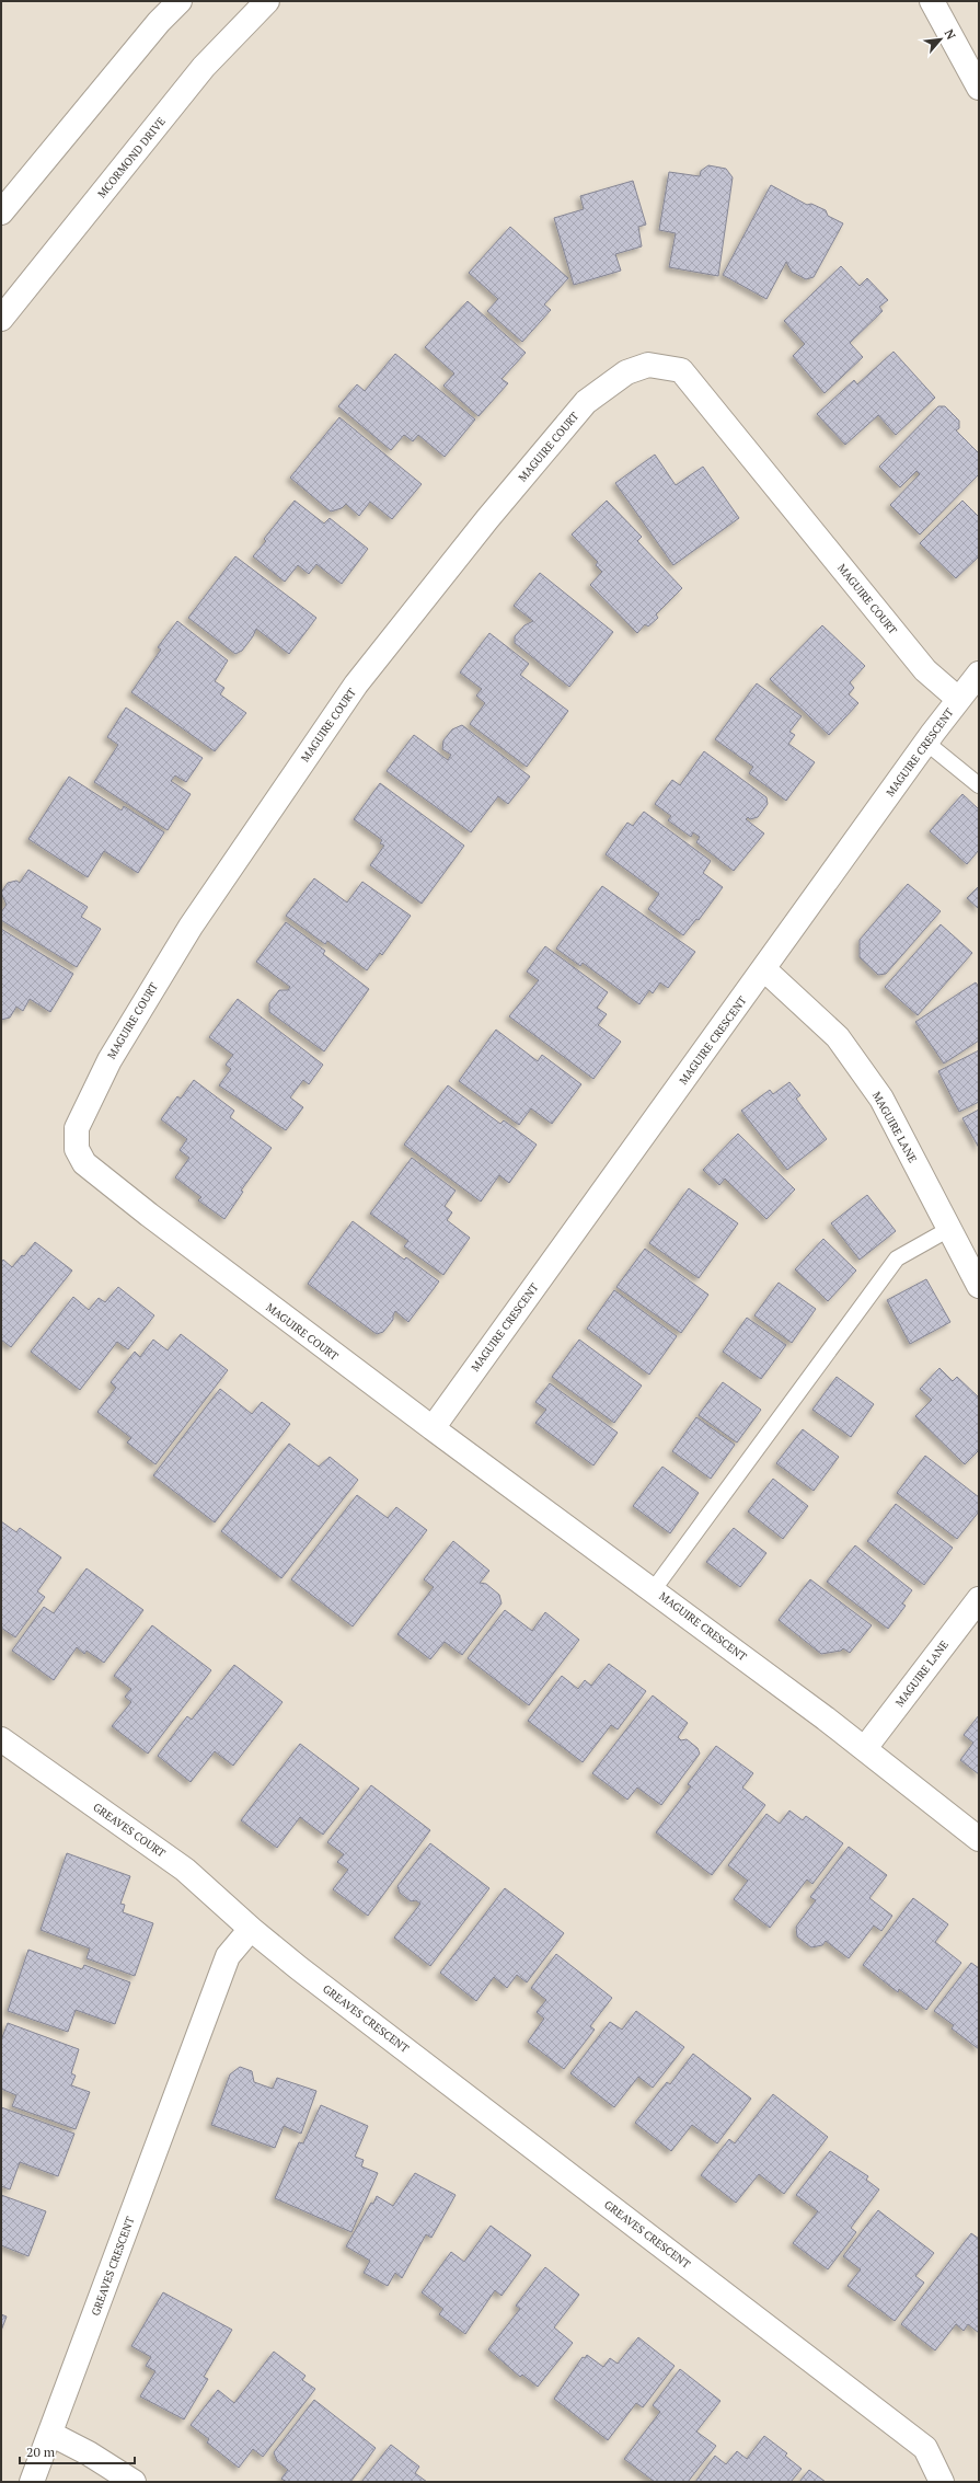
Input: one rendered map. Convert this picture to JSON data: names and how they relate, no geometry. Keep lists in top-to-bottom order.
{
  "streets": {
    "street": [
      "MCORMOND DRIVE",
      "MAGUIRE COURT",
      "MAGUIRE CRESCENT",
      "MAGUIRE LANE",
      "GREAVES COURT",
      "GREAVES CRESCENT"
    ]
  },
  "crossings": [
    ["MAGUIRE COURT", "MAGUIRE CRESCENT"],
    ["MAGUIRE CRESCENT", "MAGUIRE LANE"],
    ["GREAVES COURT", "GREAVES CRESCENT"]
  ],
  "scale_bar": "20 m",
  "north": "top right"
}
